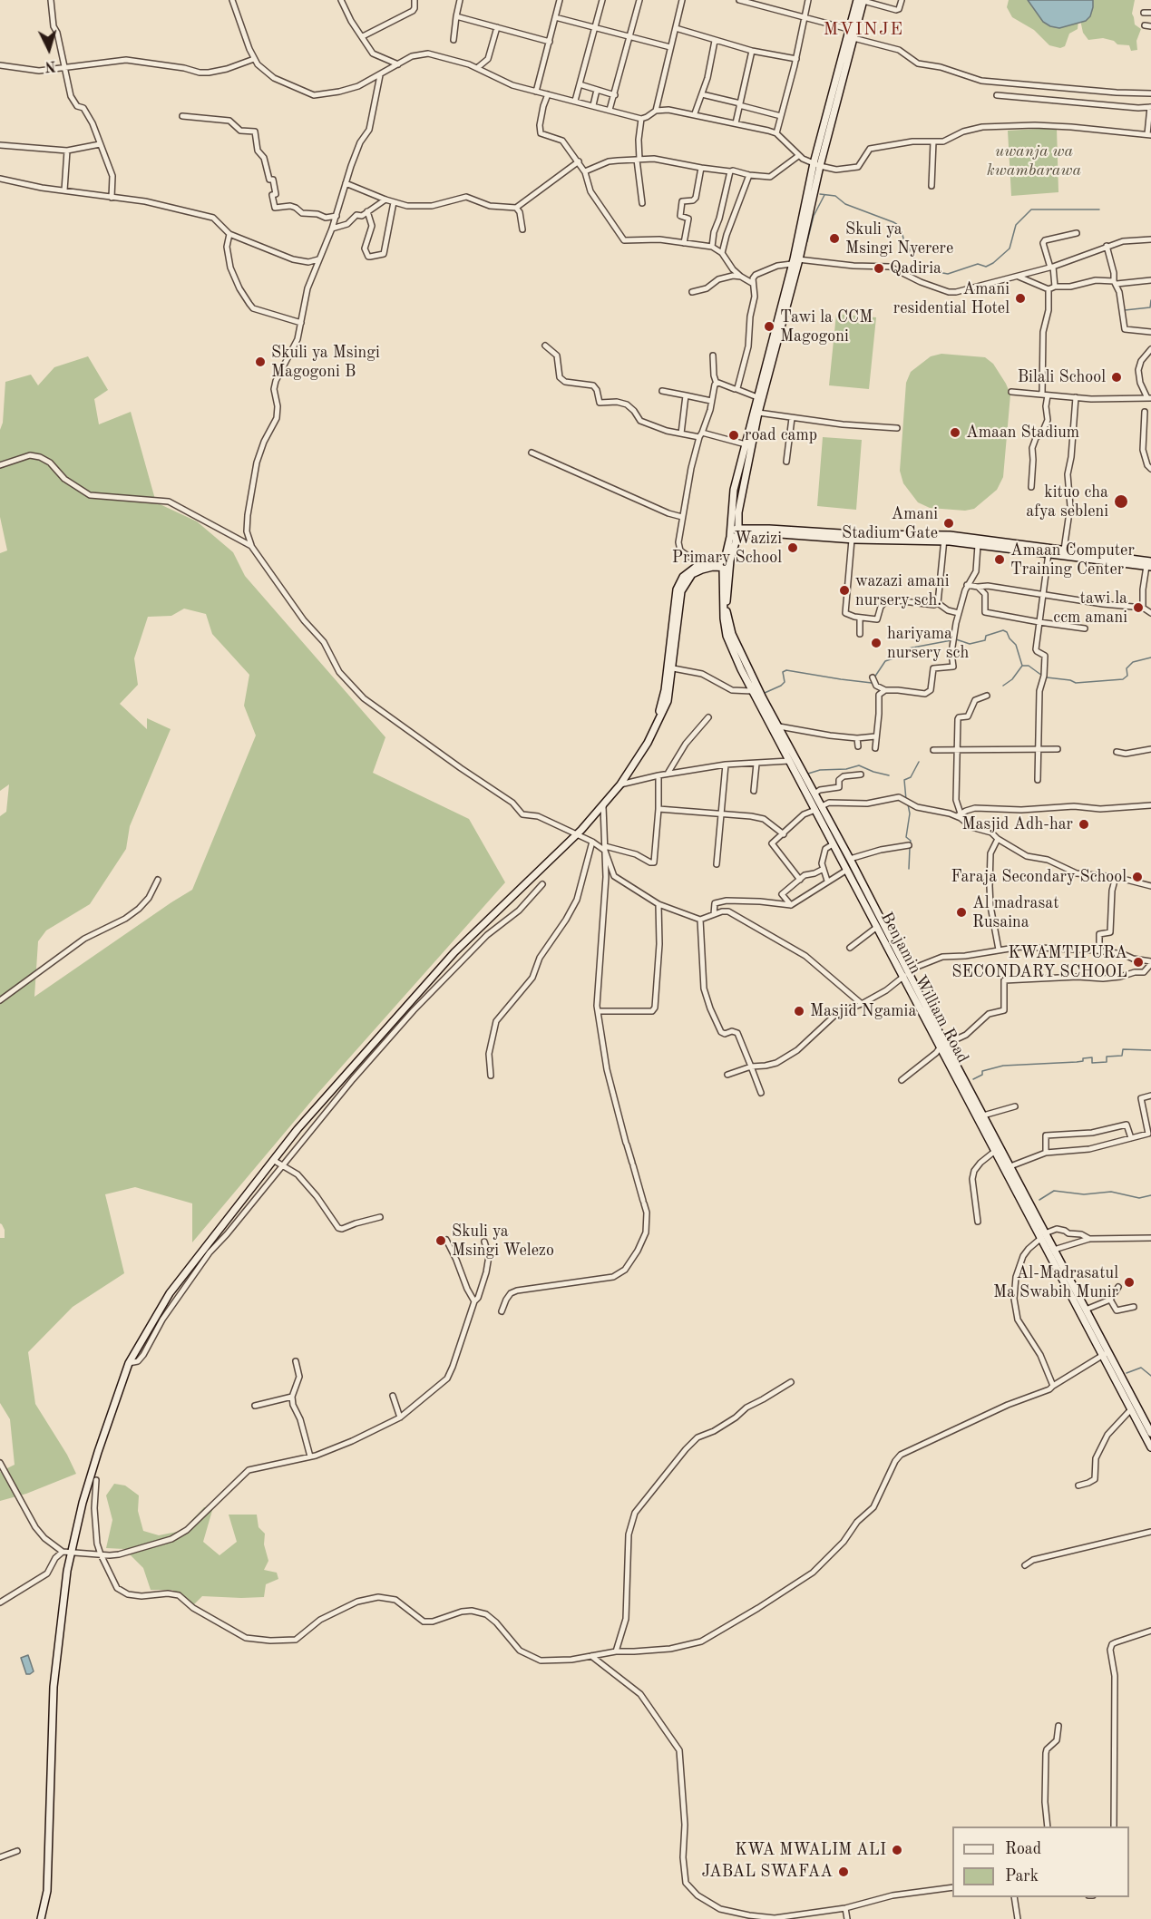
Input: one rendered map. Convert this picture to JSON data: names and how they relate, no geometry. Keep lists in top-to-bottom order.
{
  "streets": {
    "main road": ["Benjamin William Road"]
  },
  "districts": ["MVINJE"],
  "parks": ["uwanja wa kwambarawa"],
  "places": [
    "Skuli ya Msingi Nyerere",
    "Qadiria",
    "Amani residential Hotel",
    "Tawi la CCM Magogoni",
    "Skuli ya Msingi Magogoni B",
    "Bilali School",
    "Amaan Stadium",
    "road camp",
    "kituo cha afya sebleni",
    "Amani Stadium Gate",
    "Wazizi Primary School",
    "Amaan Computer Training Center",
    "wazazi amani nursery sch.",
    "tawi la ccm amani",
    "hariyama nursery sch",
    "Masjid Adh-har",
    "Faraja Secondary School",
    "Al madrasat Rusaina",
    "KWAMTIPURA SECONDARY SCHOOL",
    "Masjid Ngamia",
    "Skuli ya Msingi Welezo",
    "Al-Madrasatul Ma Swabih Munir",
    "KWA MWALIM ALI",
    "JABAL SWAFAA"
  ],
  "legend": ["Road", "Park"],
  "north": "bottom"
}
